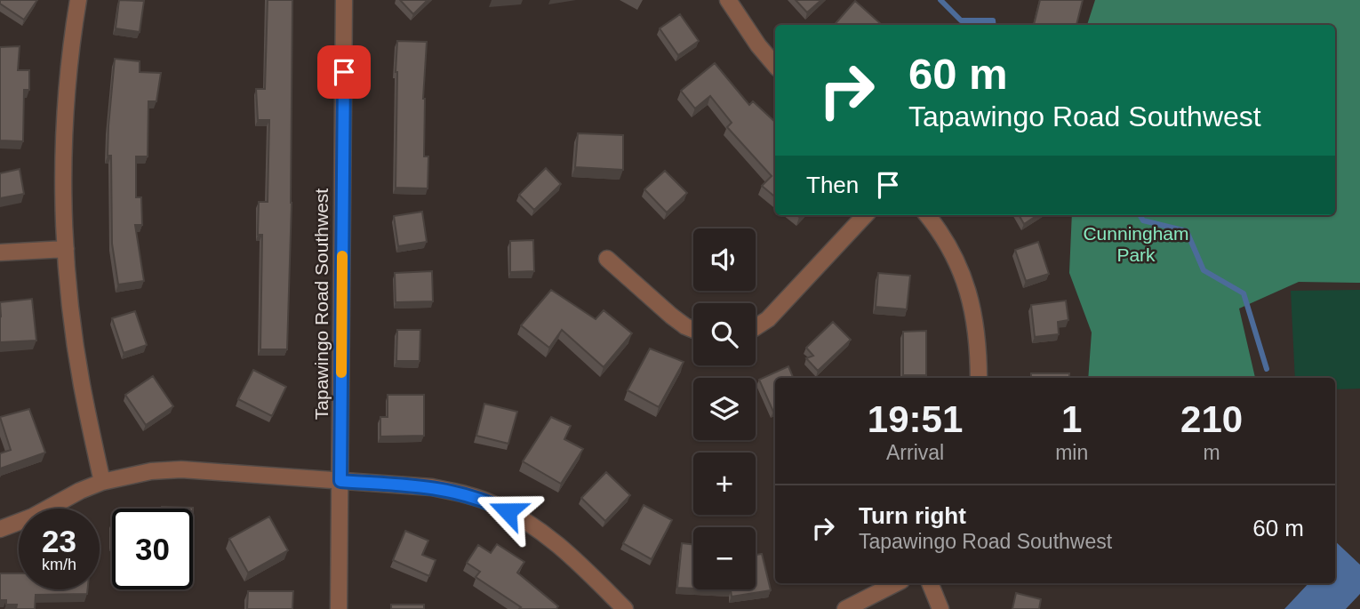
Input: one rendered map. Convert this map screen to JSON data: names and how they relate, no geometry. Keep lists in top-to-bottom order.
{
  "streets": {
    "street": ["Tapawingo Road Southwest"]
  },
  "parks": ["Cunningham Park"],
  "page": {
    "turn": ["60 m", "Tapawingo Road Southwest"],
    "then": "Then",
    "map_buttons": ["+", "−"],
    "eta": [
      "19:51",
      "Arrival",
      "1",
      "min",
      "210",
      "m"
    ],
    "list": [
      {
        "name": "Turn right",
        "note": "Tapawingo Road Southwest",
        "value": "60 m"
      }
    ],
    "speed": "23 km/h",
    "limit": "30"
  }
}
